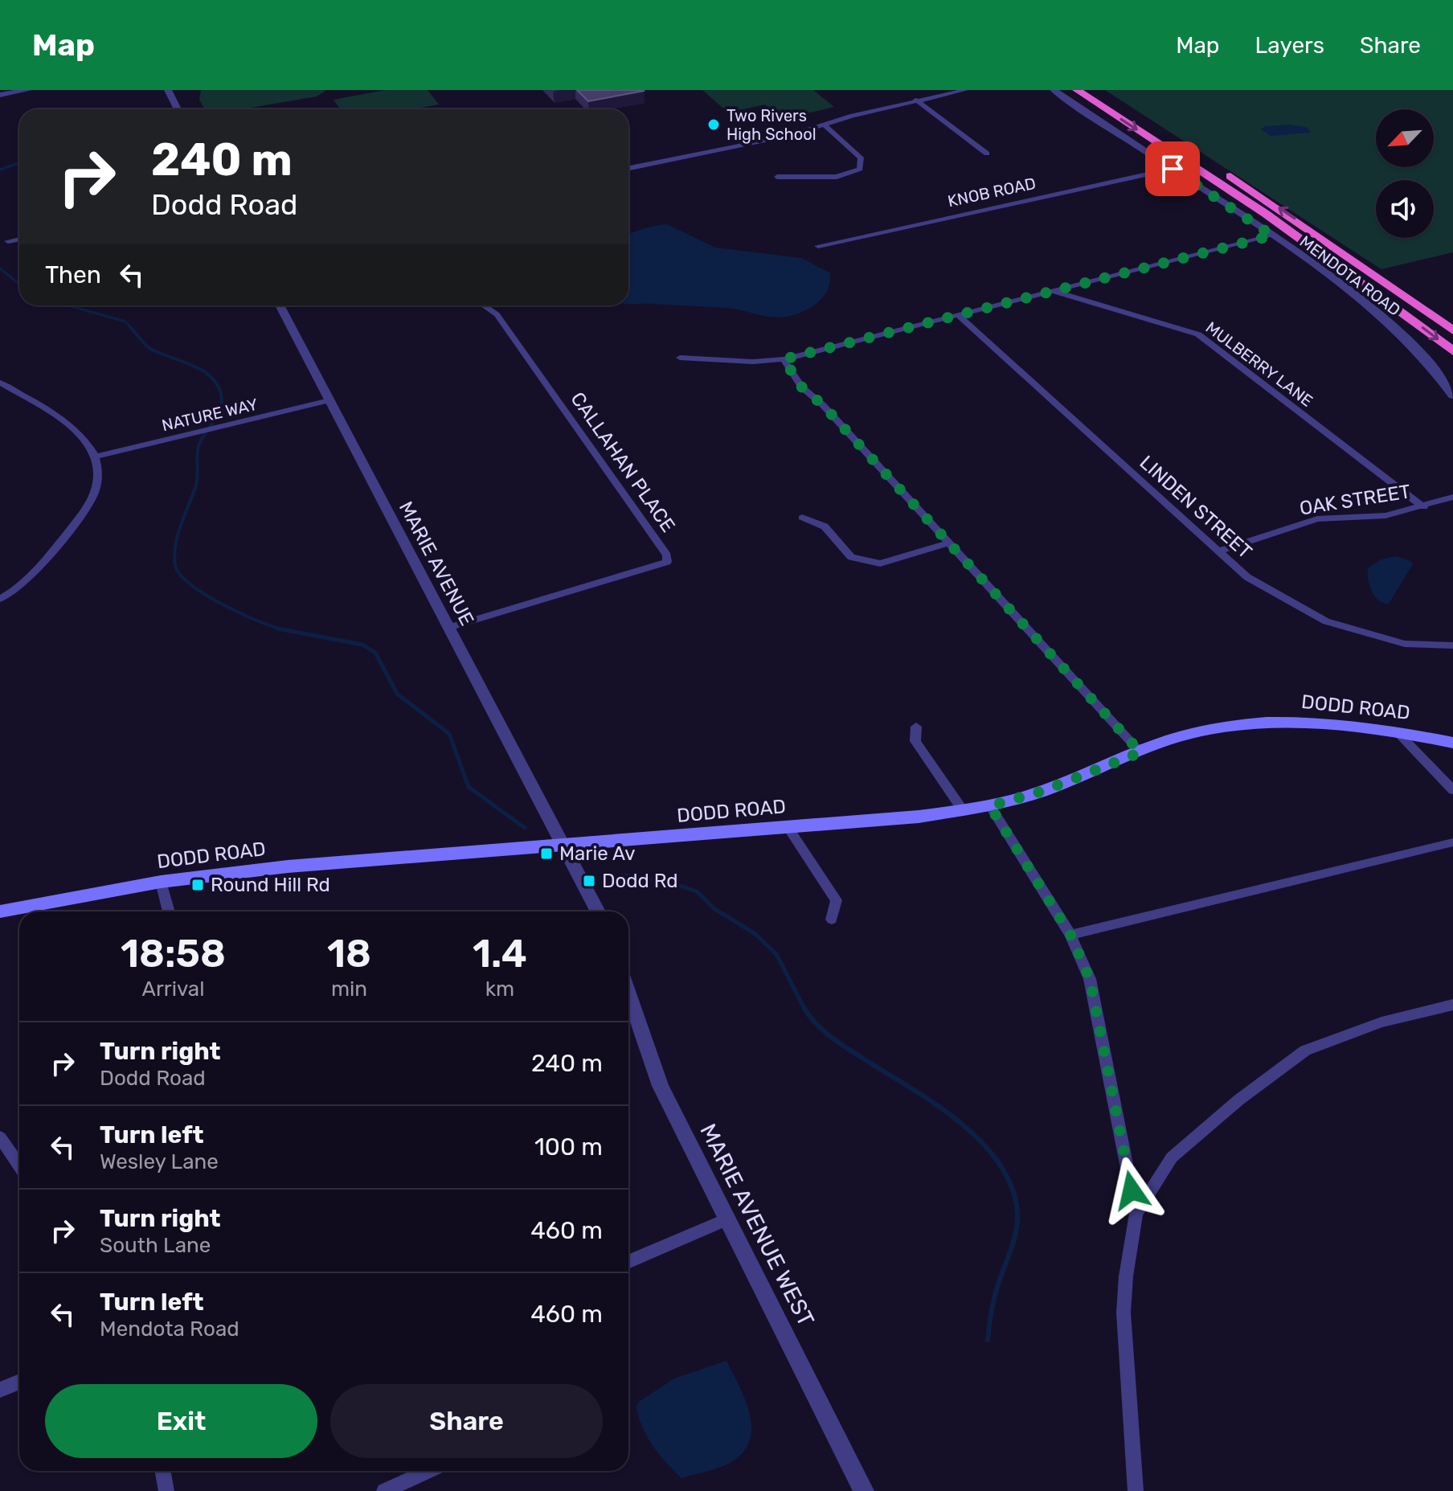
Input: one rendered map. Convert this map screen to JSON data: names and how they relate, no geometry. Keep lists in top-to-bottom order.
{
  "streets": {
    "main road": ["DODD ROAD"],
    "street": [
      "KNOB ROAD",
      "MENDOTA ROAD",
      "MULBERRY LANE",
      "NATURE WAY",
      "CALLAHAN PLACE",
      "OAK STREET",
      "LINDEN STREET",
      "MARIE AVENUE",
      "MARIE AVENUE WEST"
    ]
  },
  "crossings": [
    ["KNOB ROAD", "MENDOTA ROAD"],
    ["MULBERRY LANE", "OAK STREET"],
    ["NATURE WAY", "MARIE AVENUE"],
    ["CALLAHAN PLACE", "MARIE AVENUE"],
    ["OAK STREET", "LINDEN STREET"],
    ["MARIE AVENUE", "DODD ROAD"]
  ],
  "places": {
    "other": ["Two Rivers High School"],
    "transit": ["Marie Av", "Dodd Rd", "Round Hill Rd"]
  },
  "north": "bottom left",
  "page": {
    "header": "Map",
    "nav": ["Map", "Layers", "Share"],
    "turn": ["240 m", "Dodd Road"],
    "then": "Then",
    "eta": [
      "18:58",
      "Arrival",
      "18",
      "min",
      "1.4",
      "km"
    ],
    "list": [
      {
        "name": "Turn right",
        "note": "Dodd Road",
        "value": "240 m"
      },
      {
        "name": "Turn left",
        "note": "Wesley Lane",
        "value": "100 m"
      },
      {
        "name": "Turn right",
        "note": "South Lane",
        "value": "460 m"
      },
      {
        "name": "Turn left",
        "note": "Mendota Road",
        "value": "460 m"
      }
    ],
    "buttons": ["Exit", "Share"]
  }
}
